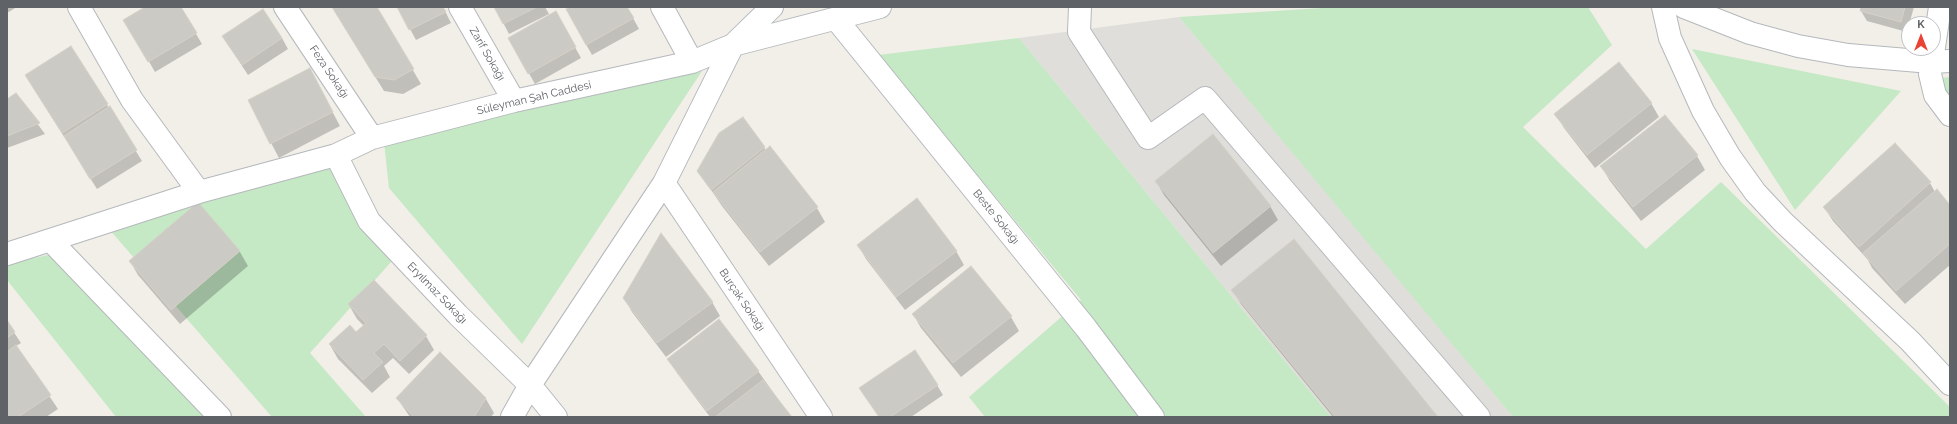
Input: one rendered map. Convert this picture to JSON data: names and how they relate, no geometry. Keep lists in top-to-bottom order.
{
  "streets": {
    "street": [
      "Zarif Sokağı",
      "Feza Sokağı",
      "Süleyman Şah Caddesi",
      "Beste Sokağı",
      "Eryılmaz Sokağı",
      "Burçak Sokağı"
    ]
  },
  "crossings": [
    ["Zarif Sokağı", "Süleyman Şah Caddesi"],
    ["Feza Sokağı", "Süleyman Şah Caddesi"],
    ["Süleyman Şah Caddesi", "Eryılmaz Sokağı"]
  ],
  "north": "top"
}
